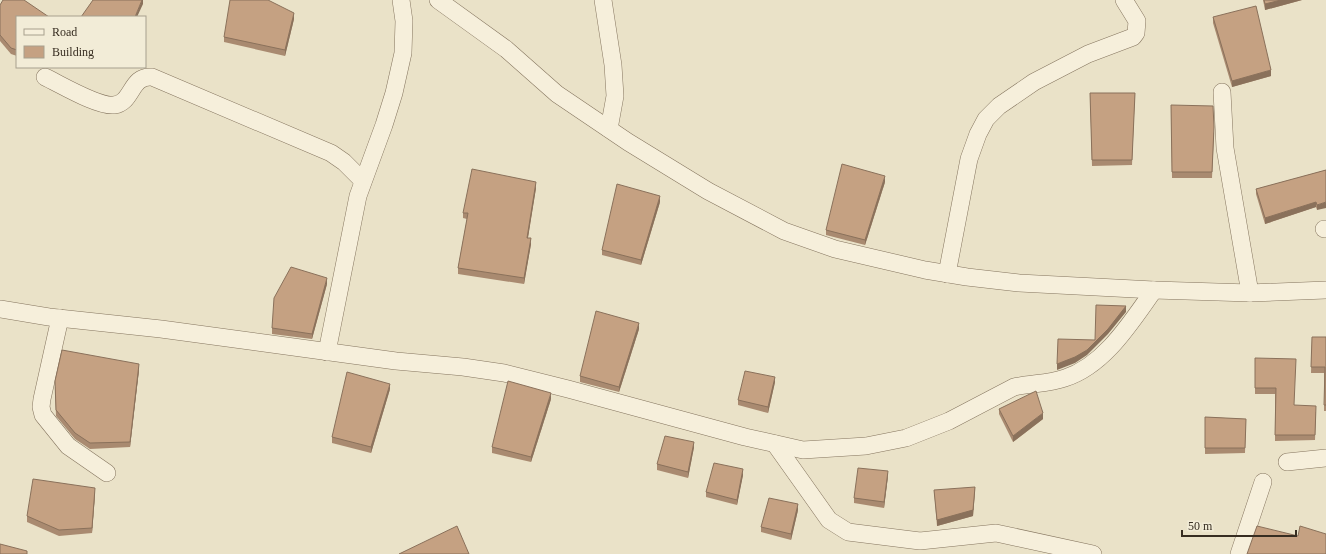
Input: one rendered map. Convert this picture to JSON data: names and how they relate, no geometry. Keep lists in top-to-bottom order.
{
  "legend": ["Road", "Building"],
  "scale_bar": "50 m"
}
